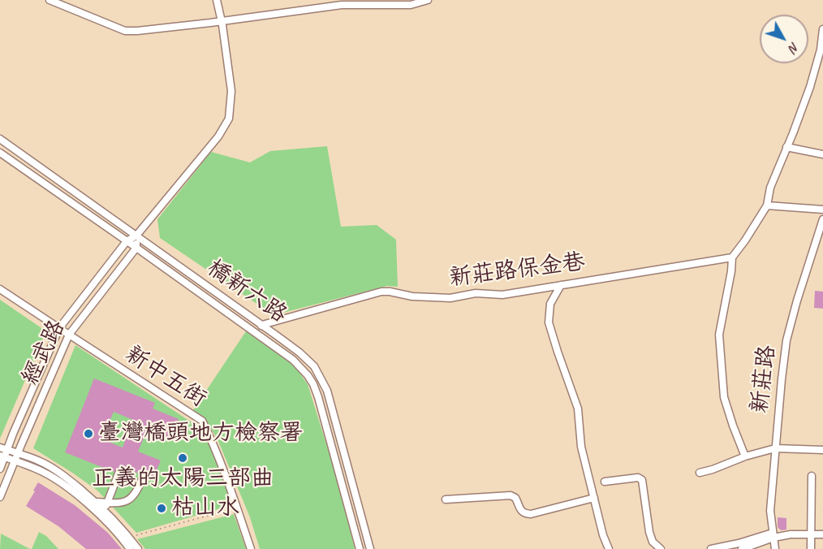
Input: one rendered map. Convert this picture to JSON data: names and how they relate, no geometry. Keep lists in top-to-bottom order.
{
  "streets": {
    "street": [
      "新莊路保金巷",
      "橋新六路",
      "經武路",
      "新中五街",
      "新莊路"
    ]
  },
  "crossings": [
    ["新莊路保金巷", "橋新六路"],
    ["橋新六路", "經武路"],
    ["經武路", "新中五街"]
  ],
  "places": ["臺灣橋頭地方檢察署", "正義的太陽三部曲", "枯山水"],
  "north": "bottom right"
}
